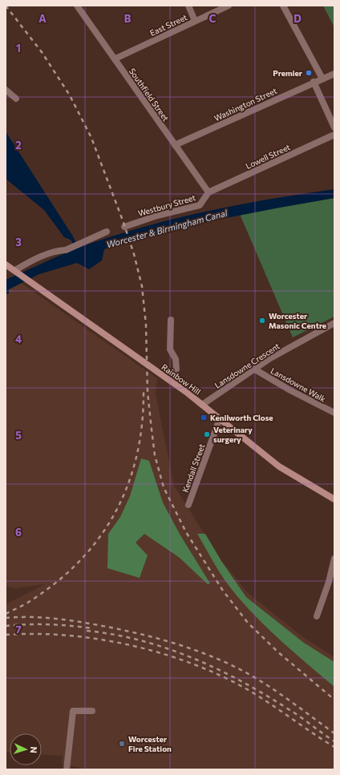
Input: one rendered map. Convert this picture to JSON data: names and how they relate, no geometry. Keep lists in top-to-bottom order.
{
  "streets": {
    "main road": ["Rainbow Hill"],
    "street": [
      "East Street",
      "Southfield Street",
      "Washington Street",
      "Lowell Street",
      "Westbury Street",
      "Lansdowne Crescent",
      "Lansdowne Walk",
      "Kendall Street"
    ]
  },
  "crossings": [
    ["East Street", "Southfield Street"],
    ["Southfield Street", "Washington Street"],
    ["Southfield Street", "Lowell Street"],
    ["Southfield Street", "Westbury Street"],
    ["Lowell Street", "Westbury Street"],
    ["Lansdowne Crescent", "Rainbow Hill"],
    ["Lansdowne Crescent", "Lansdowne Walk"],
    ["Rainbow Hill", "Kendall Street"]
  ],
  "water": ["Worcester & Birmingham Canal"],
  "places": {
    "other": [
      "Premier",
      "Worcester Masonic Centre",
      "Veterinary surgery",
      "Worcester Fire Station"
    ],
    "transit": ["Kenilworth Close"]
  },
  "north": "right",
  "grid": {
    "columns": [
      "A",
      "B",
      "C",
      "D"
    ],
    "rows": [
      "1",
      "2",
      "3",
      "4",
      "5",
      "6",
      "7"
    ]
  }
}
